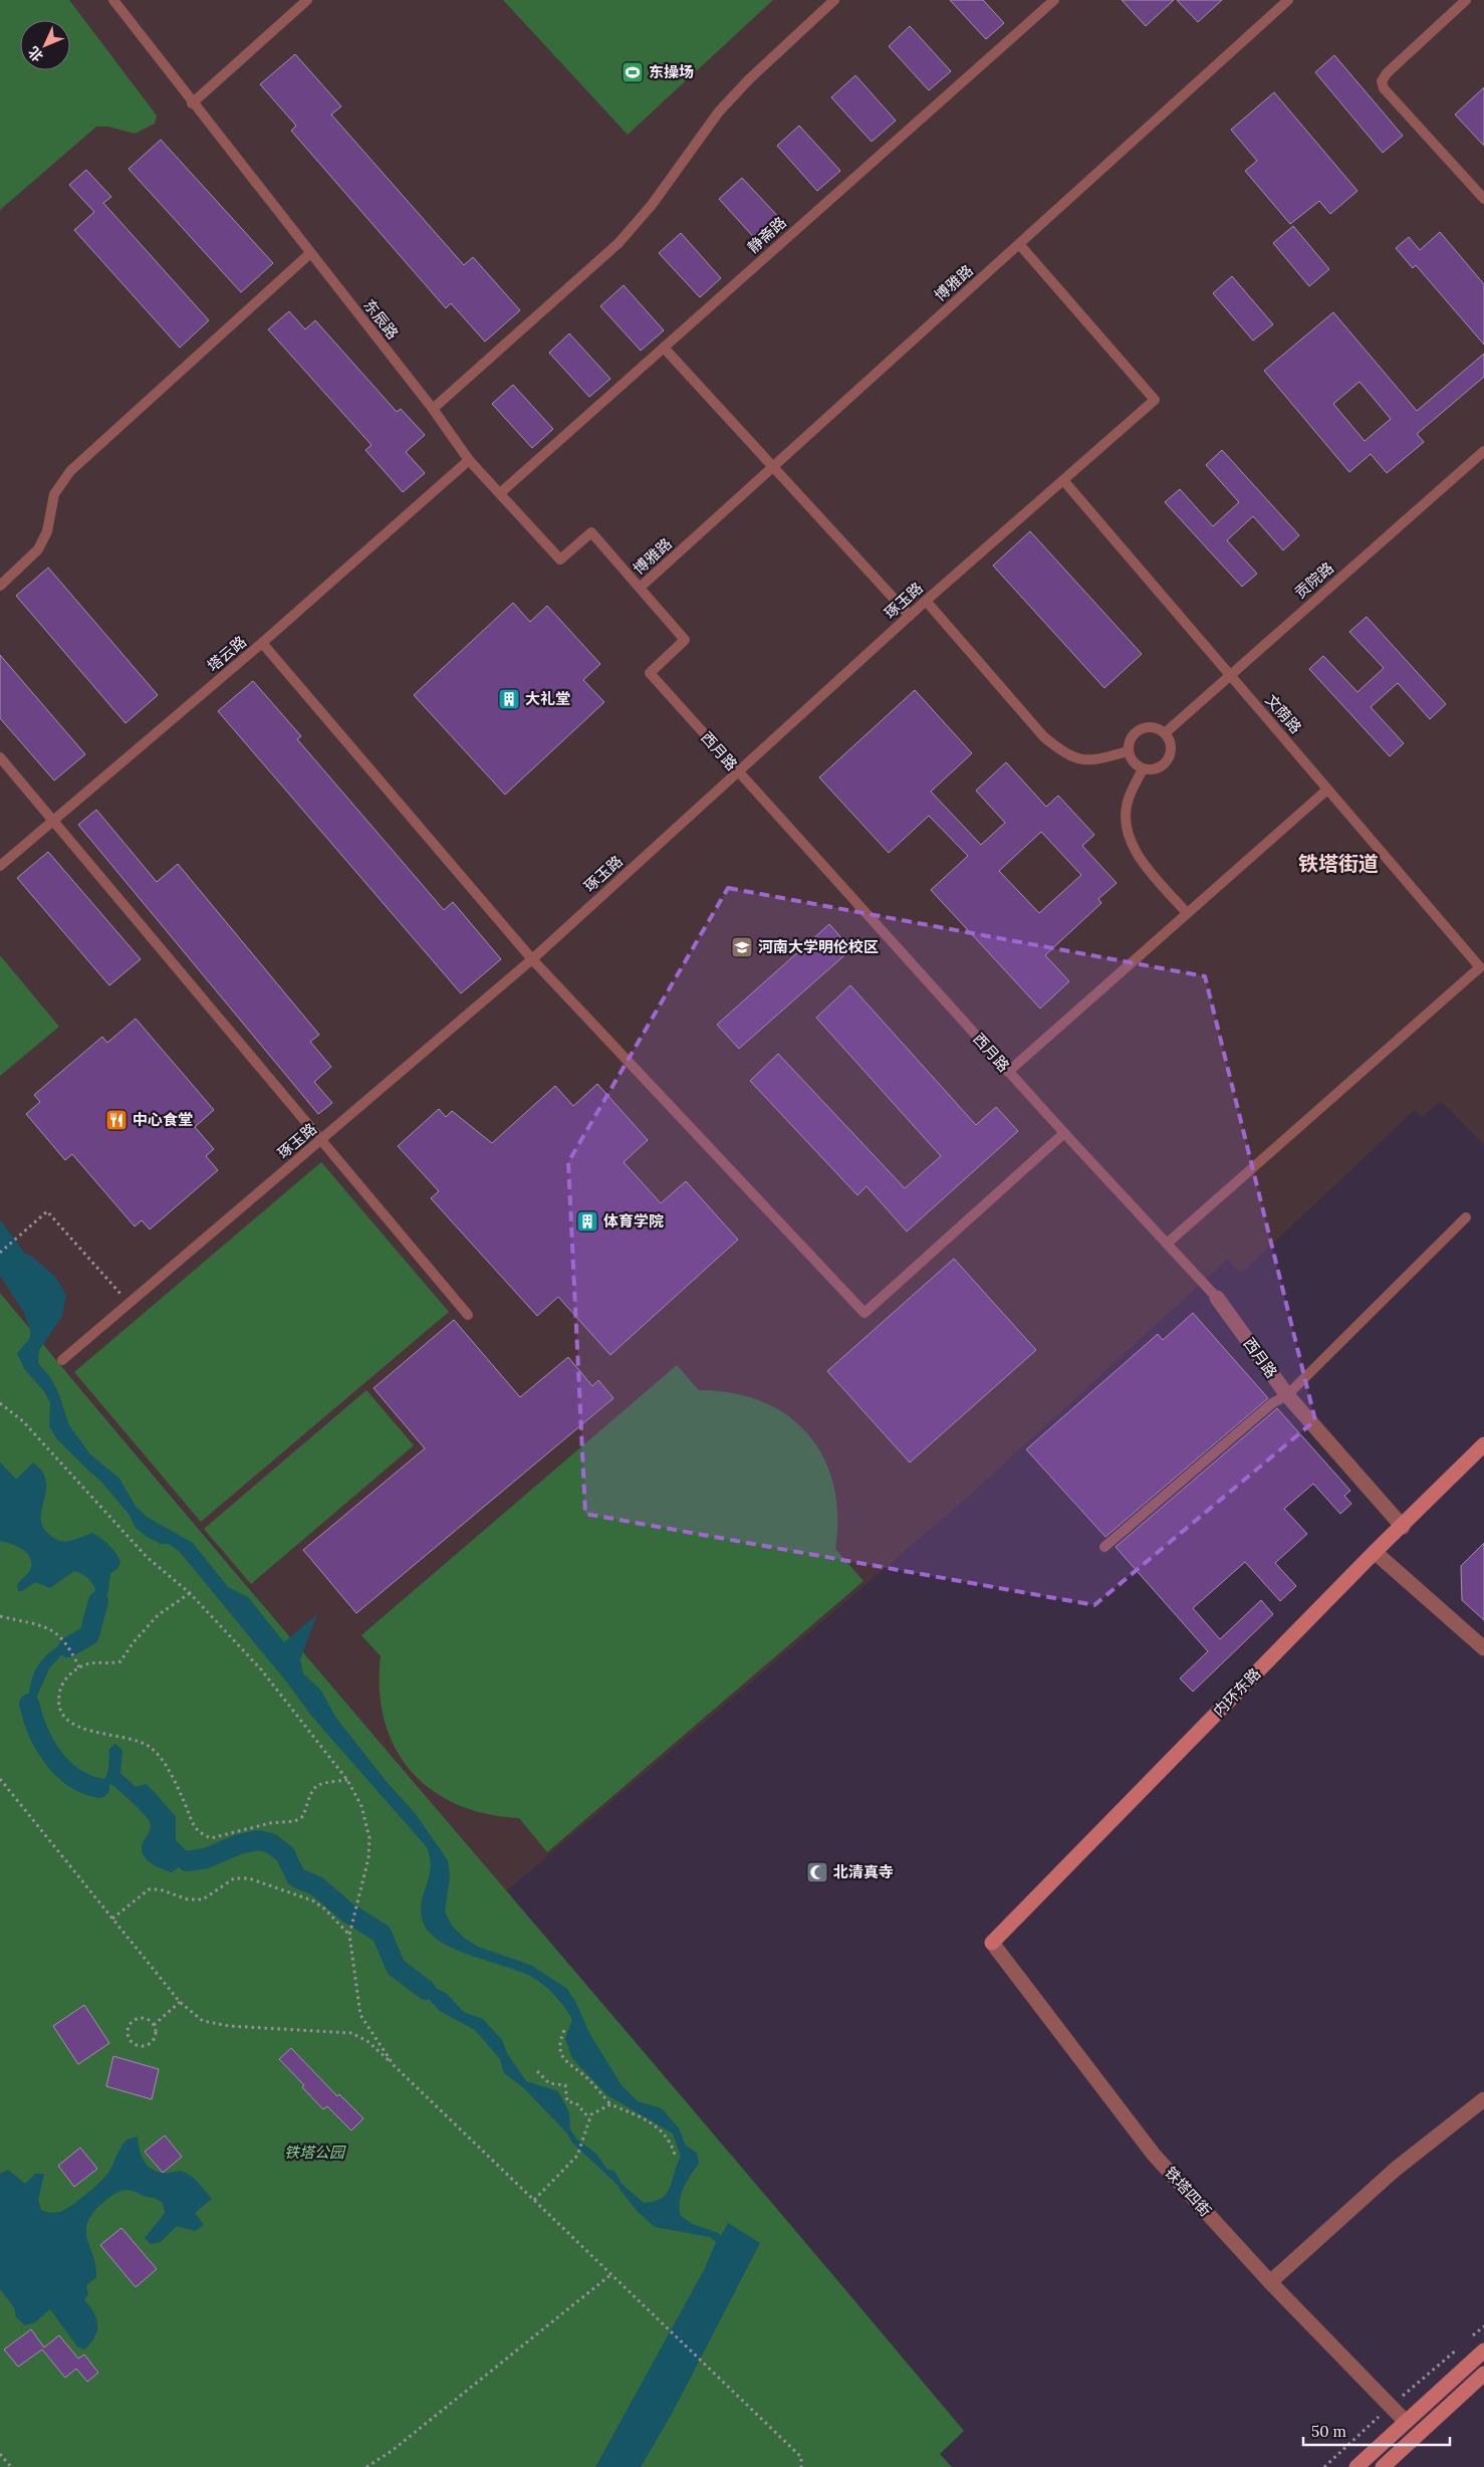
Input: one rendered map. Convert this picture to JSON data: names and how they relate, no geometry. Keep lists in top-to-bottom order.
{
  "streets": {
    "street": ["西月路", "内环东路", "铁塔四街"],
    "lane": [
      "静斋路",
      "博雅路",
      "东辰路",
      "贡院路",
      "琢玉路",
      "塔云路",
      "文荫路"
    ]
  },
  "crossings": [
    ["静斋路", "东辰路"],
    ["博雅路", "东辰路"],
    ["博雅路", "琢玉路"],
    ["博雅路", "西月路"],
    ["东辰路", "塔云路"],
    ["东辰路", "西月路"],
    ["贡院路", "文荫路"],
    ["琢玉路", "文荫路"],
    ["琢玉路", "西月路"],
    ["文荫路", "西月路"],
    ["西月路", "内环东路"],
    ["内环东路", "铁塔四街"]
  ],
  "districts": ["铁塔街道"],
  "parks": ["铁塔公园"],
  "places": {
    "sports": ["东操场"],
    "building": ["大礼堂", "体育学院"],
    "school or university": ["河南大学明伦校区"],
    "restaurant": ["中心食堂"],
    "mosque": ["北清真寺"]
  },
  "scale_bar": "50 m",
  "north": "bottom left"
}
